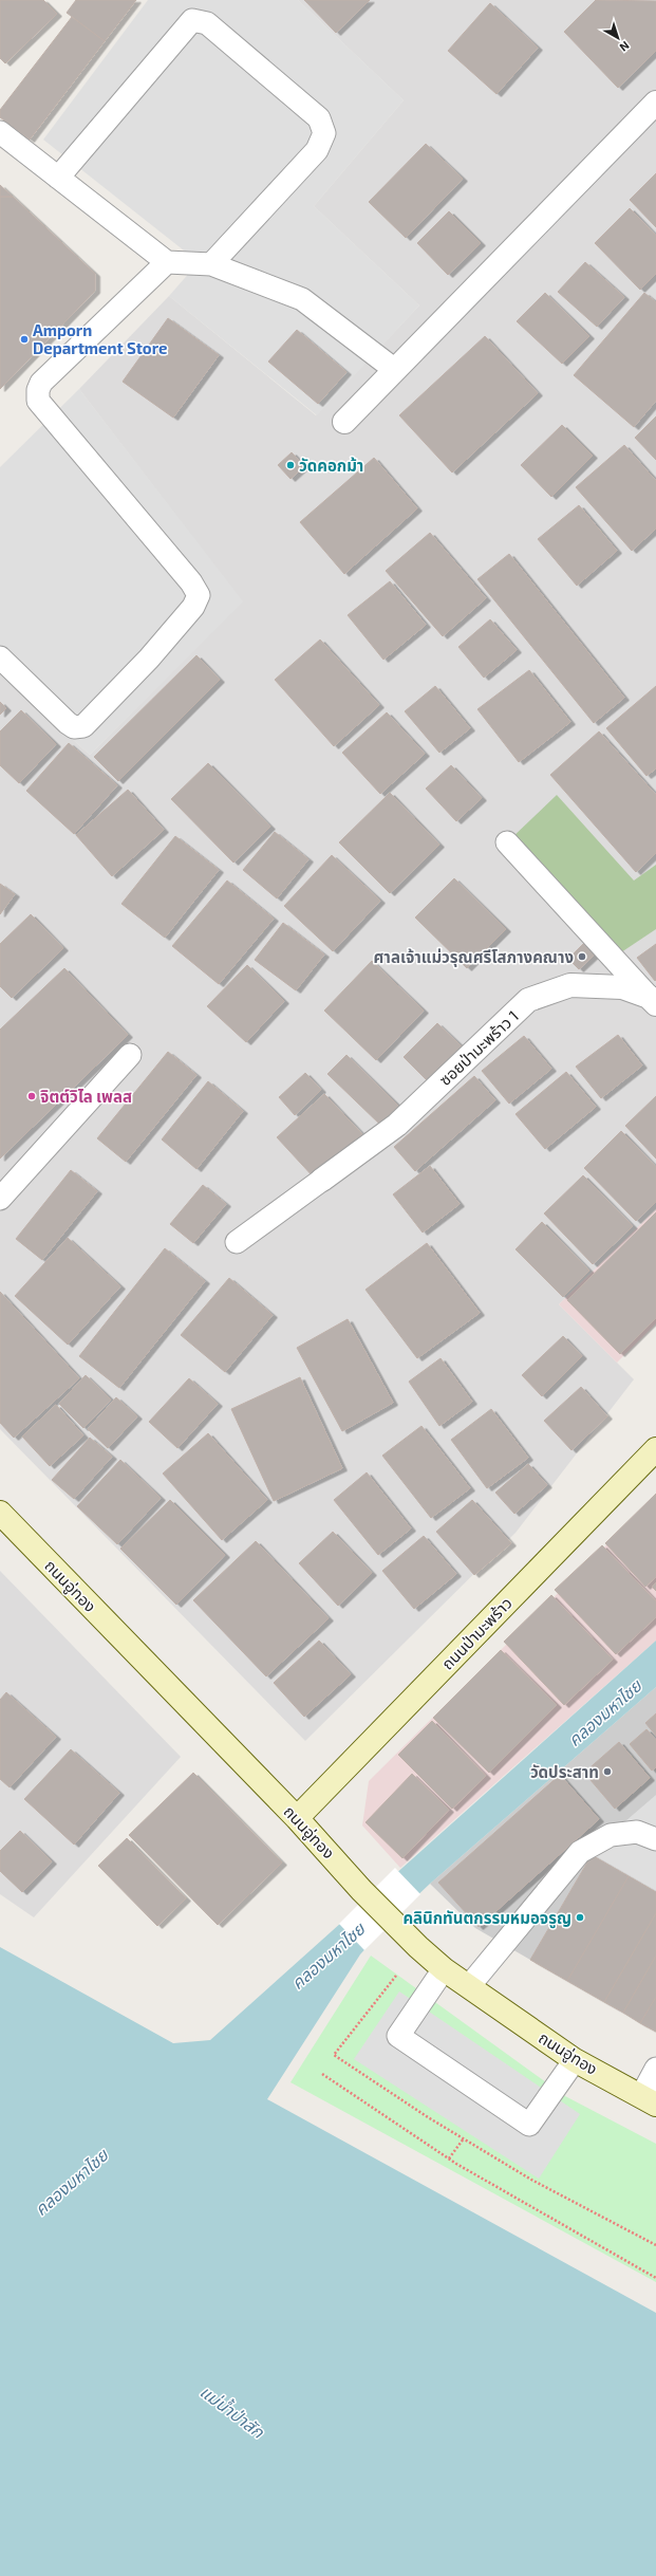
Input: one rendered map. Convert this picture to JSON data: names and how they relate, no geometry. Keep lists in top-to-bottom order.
{
  "streets": {
    "main road": ["ถนนอู่ทอง", "ถนนป่ามะพร้าว"],
    "street": ["ซอยป่ามะพร้าว 1"]
  },
  "crossings": [
    ["ถนนอู่ทอง", "ถนนป่ามะพร้าว"]
  ],
  "water": ["คลองมหาไชย", "แม่น้ำป่าสัก"],
  "places": [
    "Amporn Department Store",
    "วัดคอกม้า",
    "ศาลเจ้าแม่วรุณศรีโสภางคณาง",
    "จิตต์วิไล เพลส",
    "วัดประสาท",
    "คลินิกทันตกรรมหมอจรูญ"
  ],
  "north": "bottom right"
}
